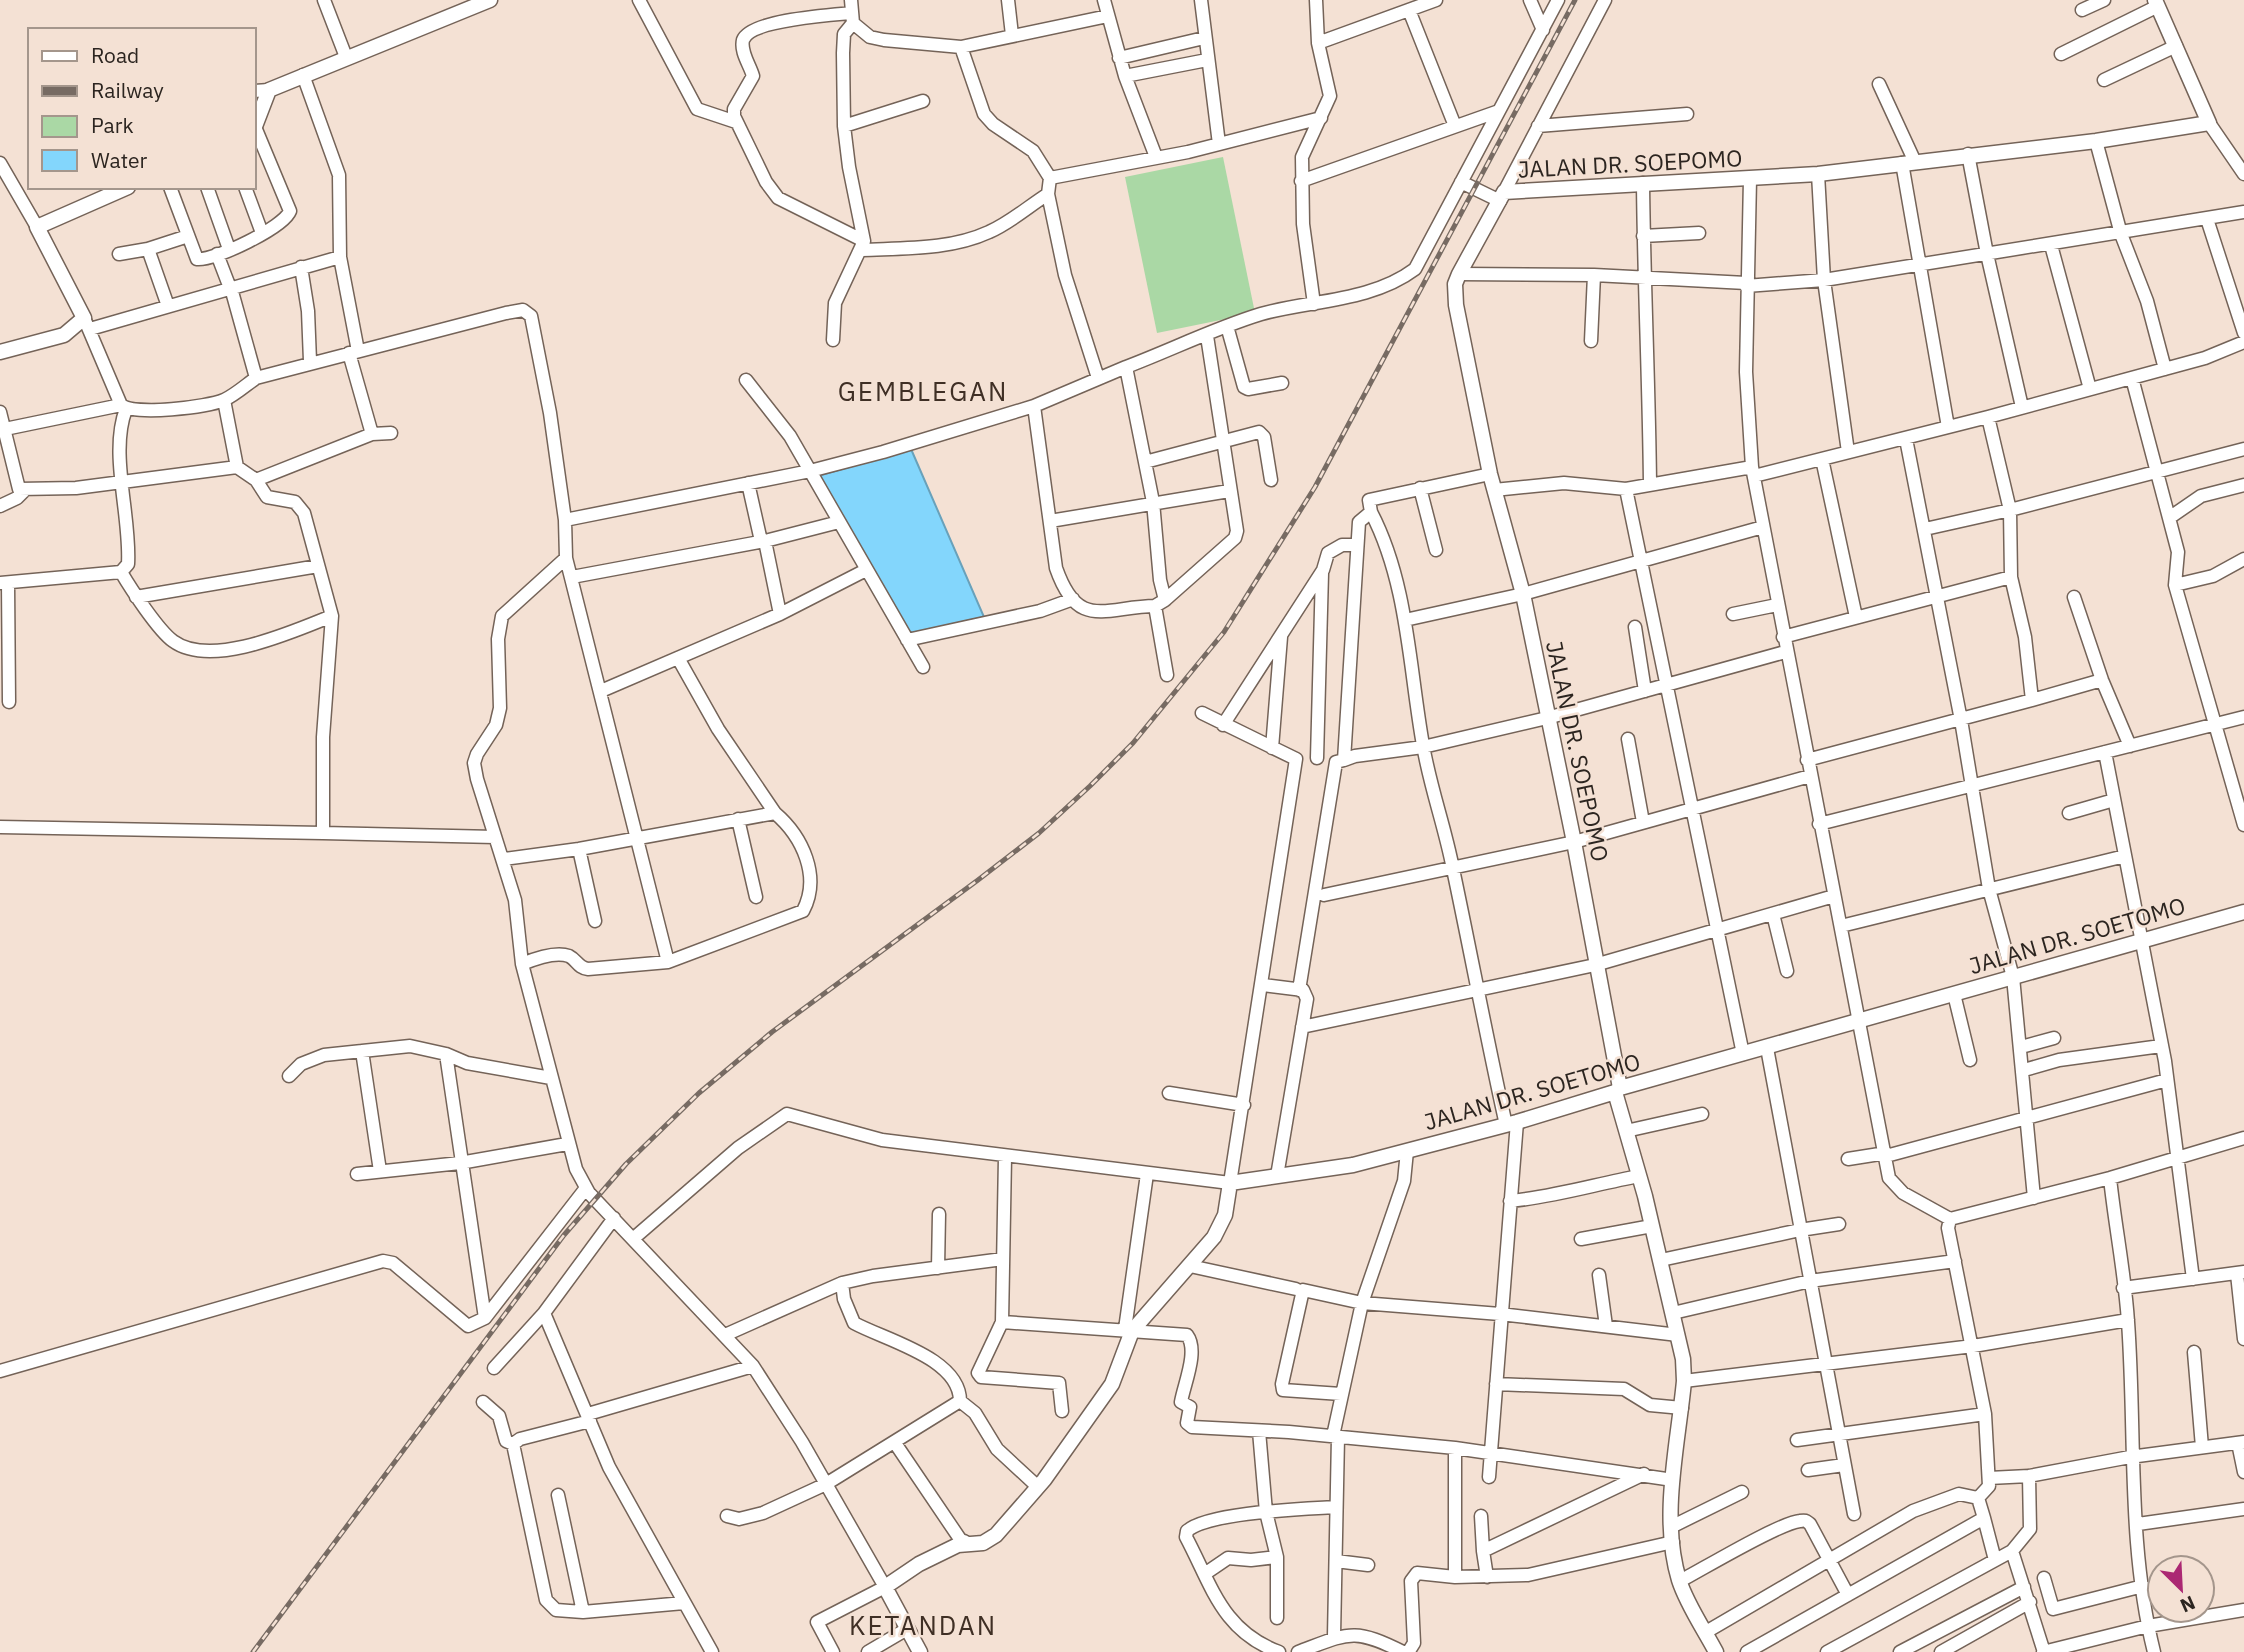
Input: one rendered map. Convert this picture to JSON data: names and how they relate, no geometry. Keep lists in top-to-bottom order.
{
  "streets": {
    "street": ["JALAN DR. SOEPOMO", "JALAN DR. SOETOMO"]
  },
  "crossings": [
    ["JALAN DR. SOEPOMO", "JALAN DR. SOETOMO"]
  ],
  "districts": ["GEMBLEGAN", "KETANDAN"],
  "legend": [
    "Road",
    "Railway",
    "Park",
    "Water"
  ],
  "north": "bottom right"
}
